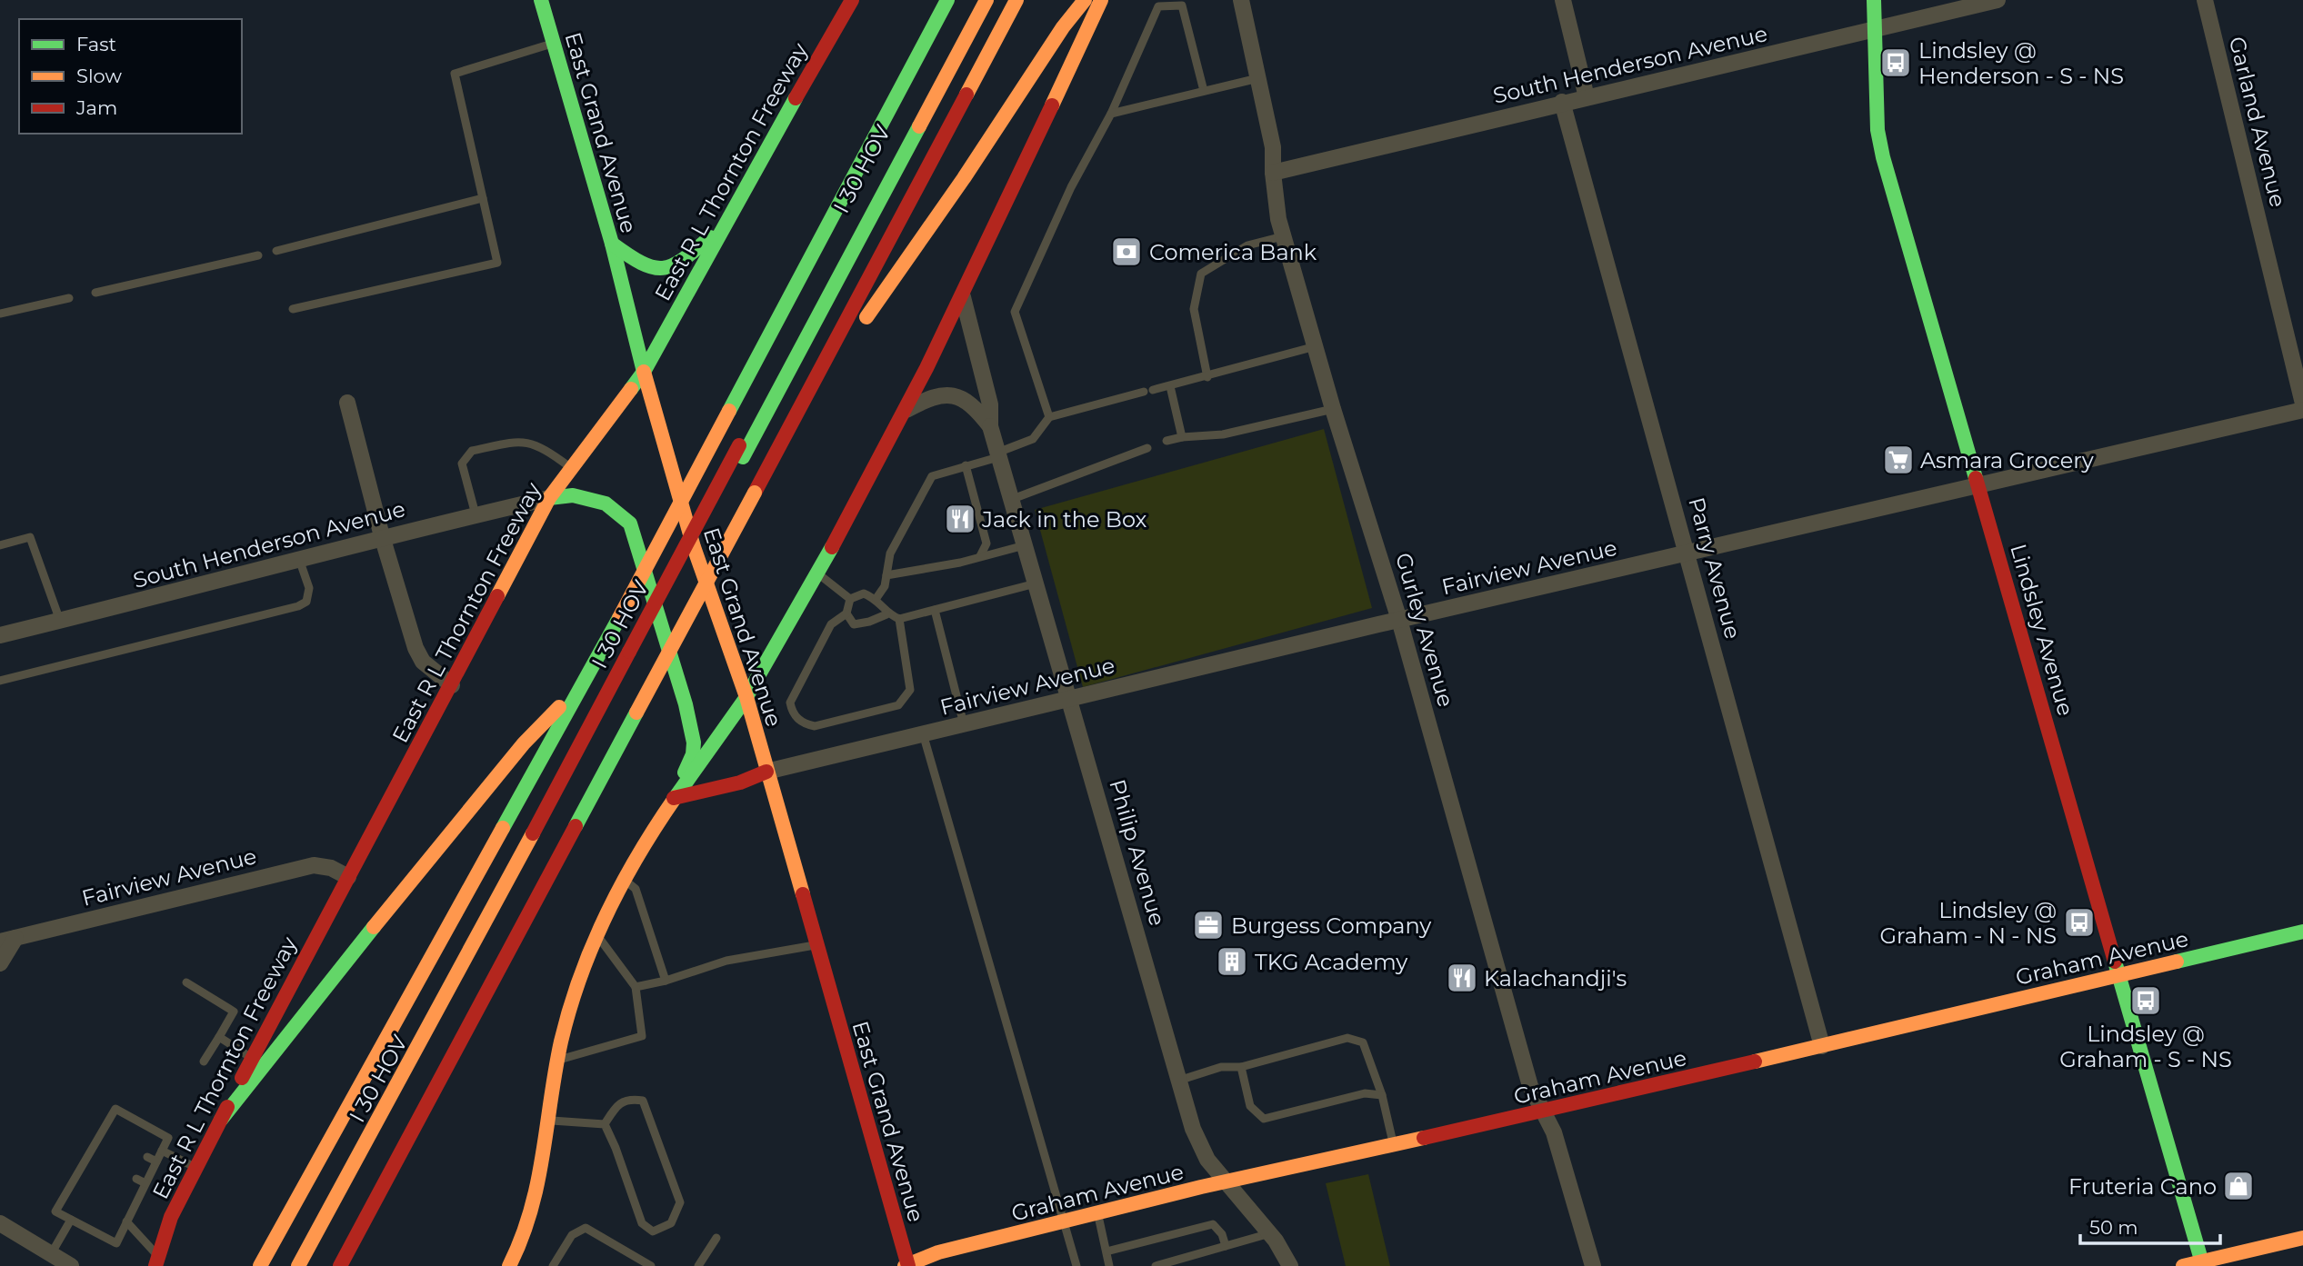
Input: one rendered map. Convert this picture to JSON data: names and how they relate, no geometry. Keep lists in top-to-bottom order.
{
  "streets": {
    "main road": [
      "East Grand Avenue",
      "I 30 HOV",
      "East R L Thornton Freeway",
      "Lindsley Avenue",
      "Graham Avenue"
    ],
    "street": [
      "South Henderson Avenue",
      "Garland Avenue",
      "Fairview Avenue",
      "Parry Avenue",
      "Gurley Avenue",
      "Philip Avenue"
    ]
  },
  "crossings": [
    ["South Henderson Avenue", "East R L Thornton Freeway"],
    ["South Henderson Avenue", "Parry Avenue"],
    ["South Henderson Avenue", "Gurley Avenue"],
    ["South Henderson Avenue", "Lindsley Avenue"],
    ["East Grand Avenue", "East R L Thornton Freeway"],
    ["East Grand Avenue", "Fairview Avenue"],
    ["East Grand Avenue", "Graham Avenue"],
    ["East R L Thornton Freeway", "Fairview Avenue"],
    ["Fairview Avenue", "Parry Avenue"],
    ["Fairview Avenue", "Gurley Avenue"],
    ["Fairview Avenue", "Lindsley Avenue"],
    ["Fairview Avenue", "Philip Avenue"],
    ["Parry Avenue", "Graham Avenue"],
    ["Gurley Avenue", "Graham Avenue"],
    ["Lindsley Avenue", "Graham Avenue"],
    ["Philip Avenue", "Graham Avenue"]
  ],
  "places": {
    "bus stop": ["Lindsley @ Henderson - S - NS", "Lindsley @ Graham - N - NS", "Lindsley @ Graham - S - NS"],
    "bank": ["Comerica Bank"],
    "supermarket": ["Asmara Grocery"],
    "restaurant": ["Jack in the Box", "Kalachandji's"],
    "office": ["Burgess Company"],
    "building": ["TKG Academy"],
    "shop": ["Fruteria Cano"]
  },
  "legend": ["Fast", "Slow", "Jam"],
  "scale_bar": "50 m"
}
